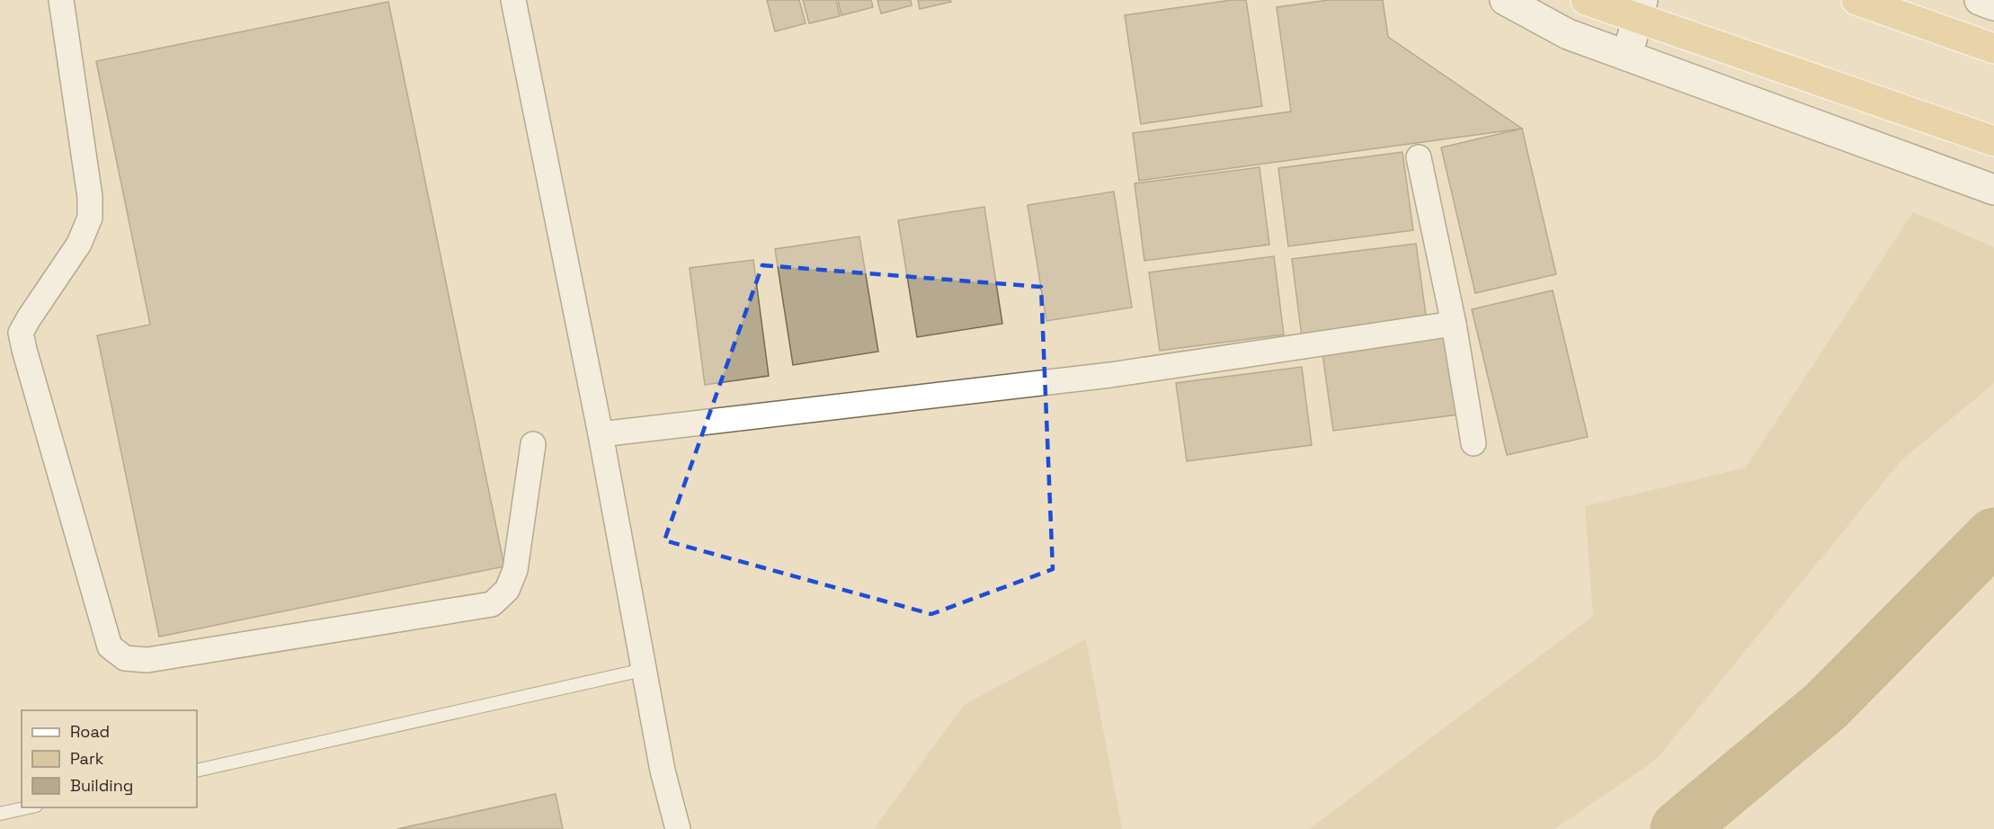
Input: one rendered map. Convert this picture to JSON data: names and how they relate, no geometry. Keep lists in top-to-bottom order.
{
  "legend": ["Road", "Park", "Building"]
}
